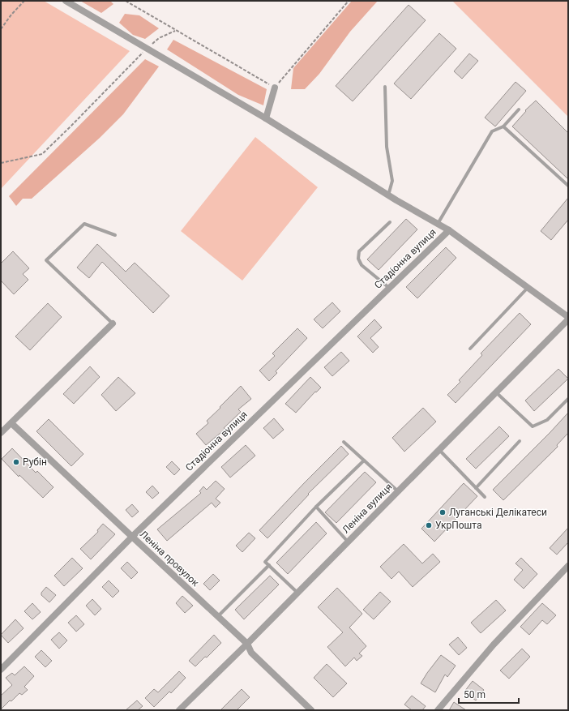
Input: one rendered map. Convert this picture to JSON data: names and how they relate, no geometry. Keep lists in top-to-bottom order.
{
  "streets": {
    "street": ["Стадіонна вулиця", "Леніна вулиця", "Леніна провулок"]
  },
  "crossings": [
    ["Стадіонна вулиця", "Леніна провулок"],
    ["Леніна вулиця", "Леніна провулок"]
  ],
  "places": ["Рубін", "Луганські Делікатеси", "УкрПошта"],
  "scale_bar": "50 m"
}
